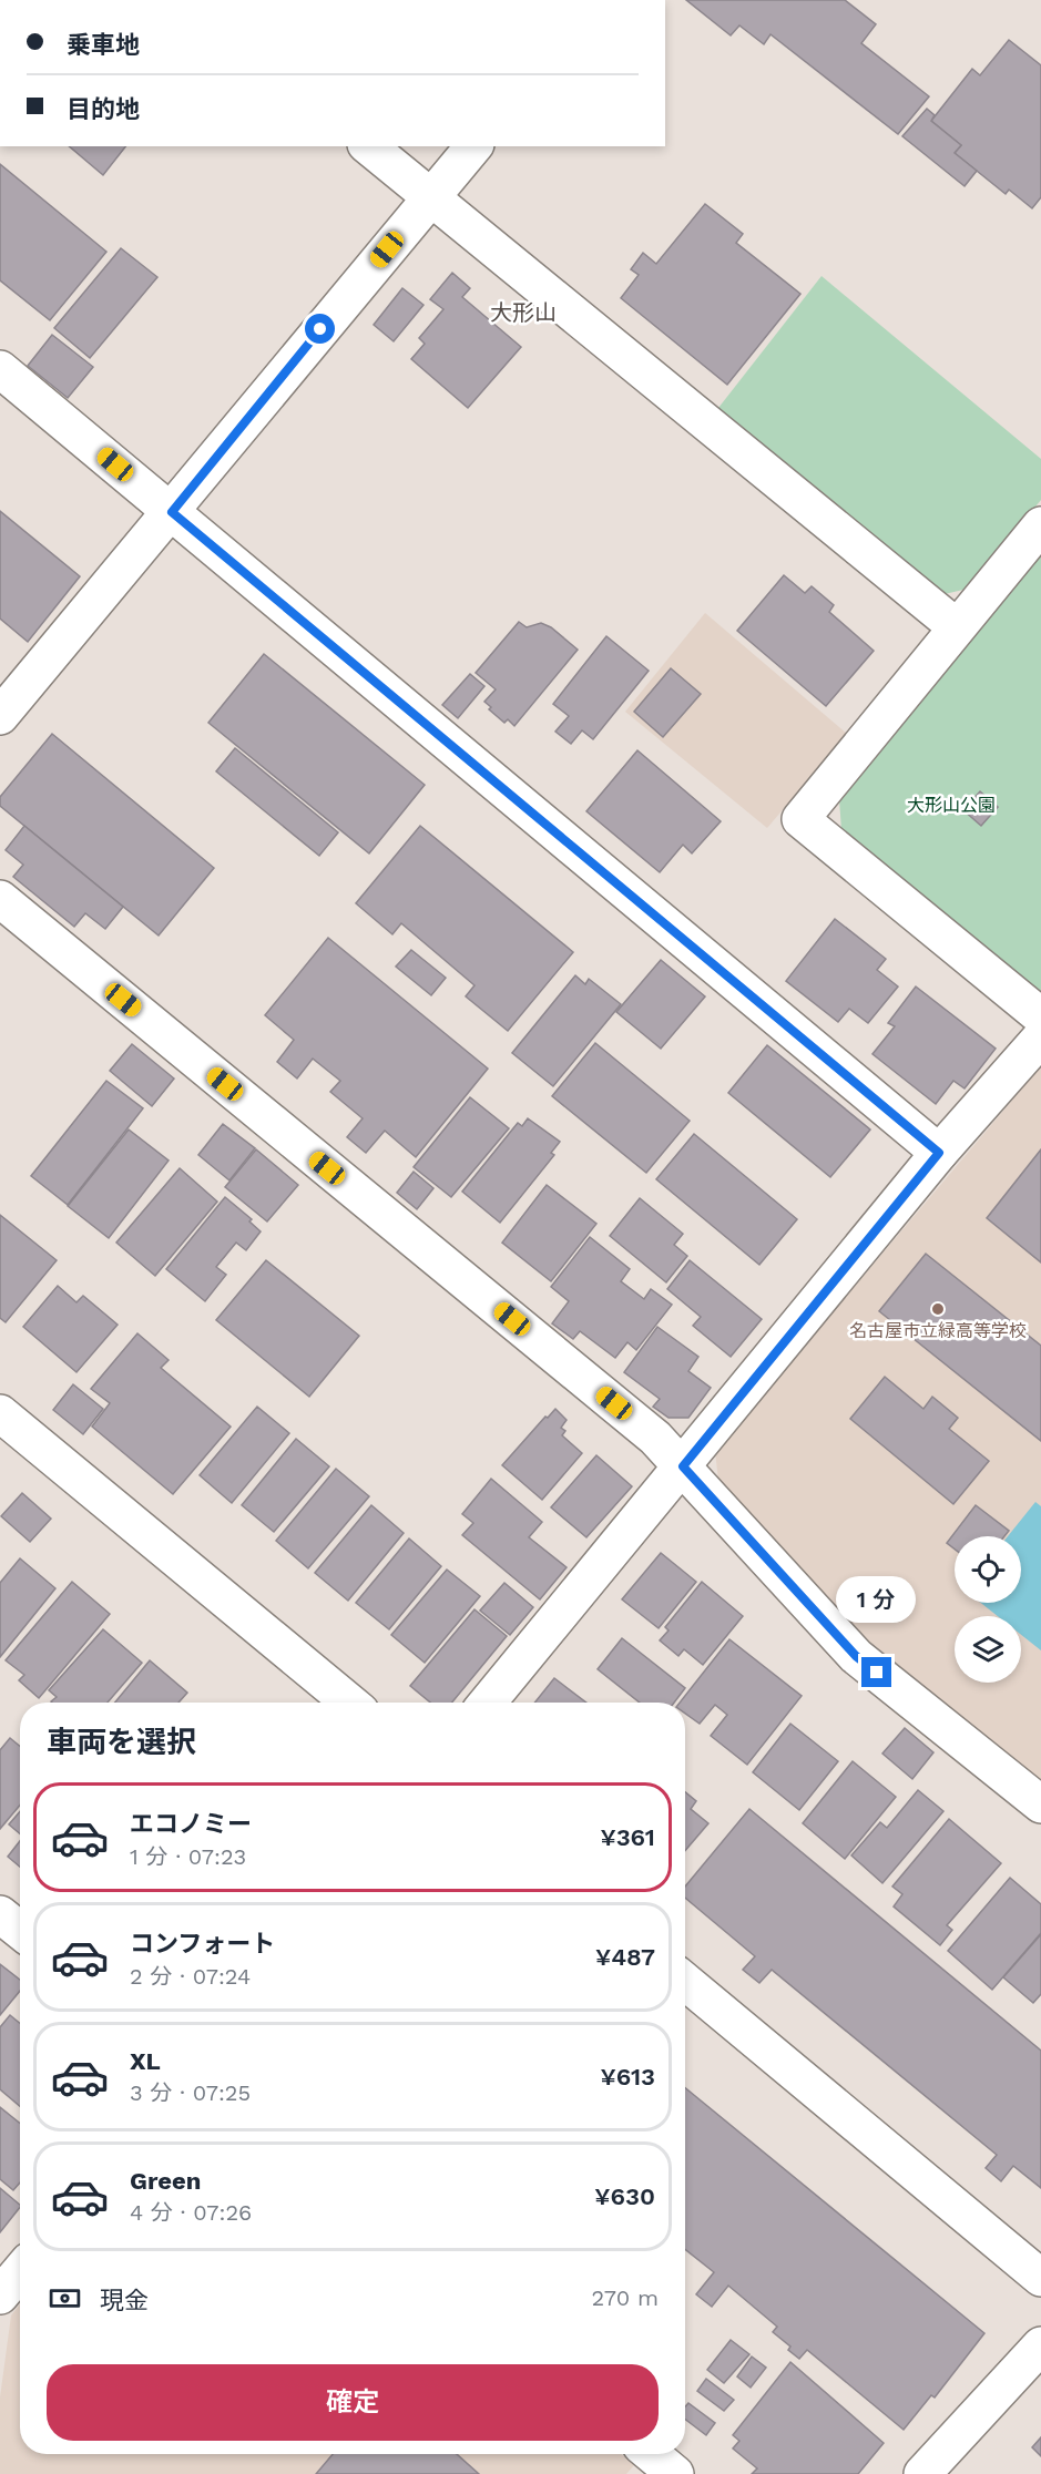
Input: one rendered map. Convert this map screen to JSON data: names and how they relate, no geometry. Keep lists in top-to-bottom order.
{
  "districts": ["大形山"],
  "parks": ["大形山公園"],
  "places": ["名古屋市立緑高等学校"],
  "page": {
    "banner": ["乗車地", "目的地"],
    "bubble": "1 分",
    "heading": "車両を選択",
    "list": [
      {
        "name": "エコノミー",
        "note": "1 分 · 07:23",
        "value": "¥361"
      },
      {
        "name": "コンフォート",
        "note": "2 分 · 07:24",
        "value": "¥487"
      },
      {
        "name": "XL",
        "note": "3 分 · 07:25",
        "value": "¥613"
      },
      {
        "name": "Green",
        "note": "4 分 · 07:26",
        "value": "¥630"
      }
    ],
    "pay": ["現金", "270 m"],
    "buttons": "確定"
  }
}
